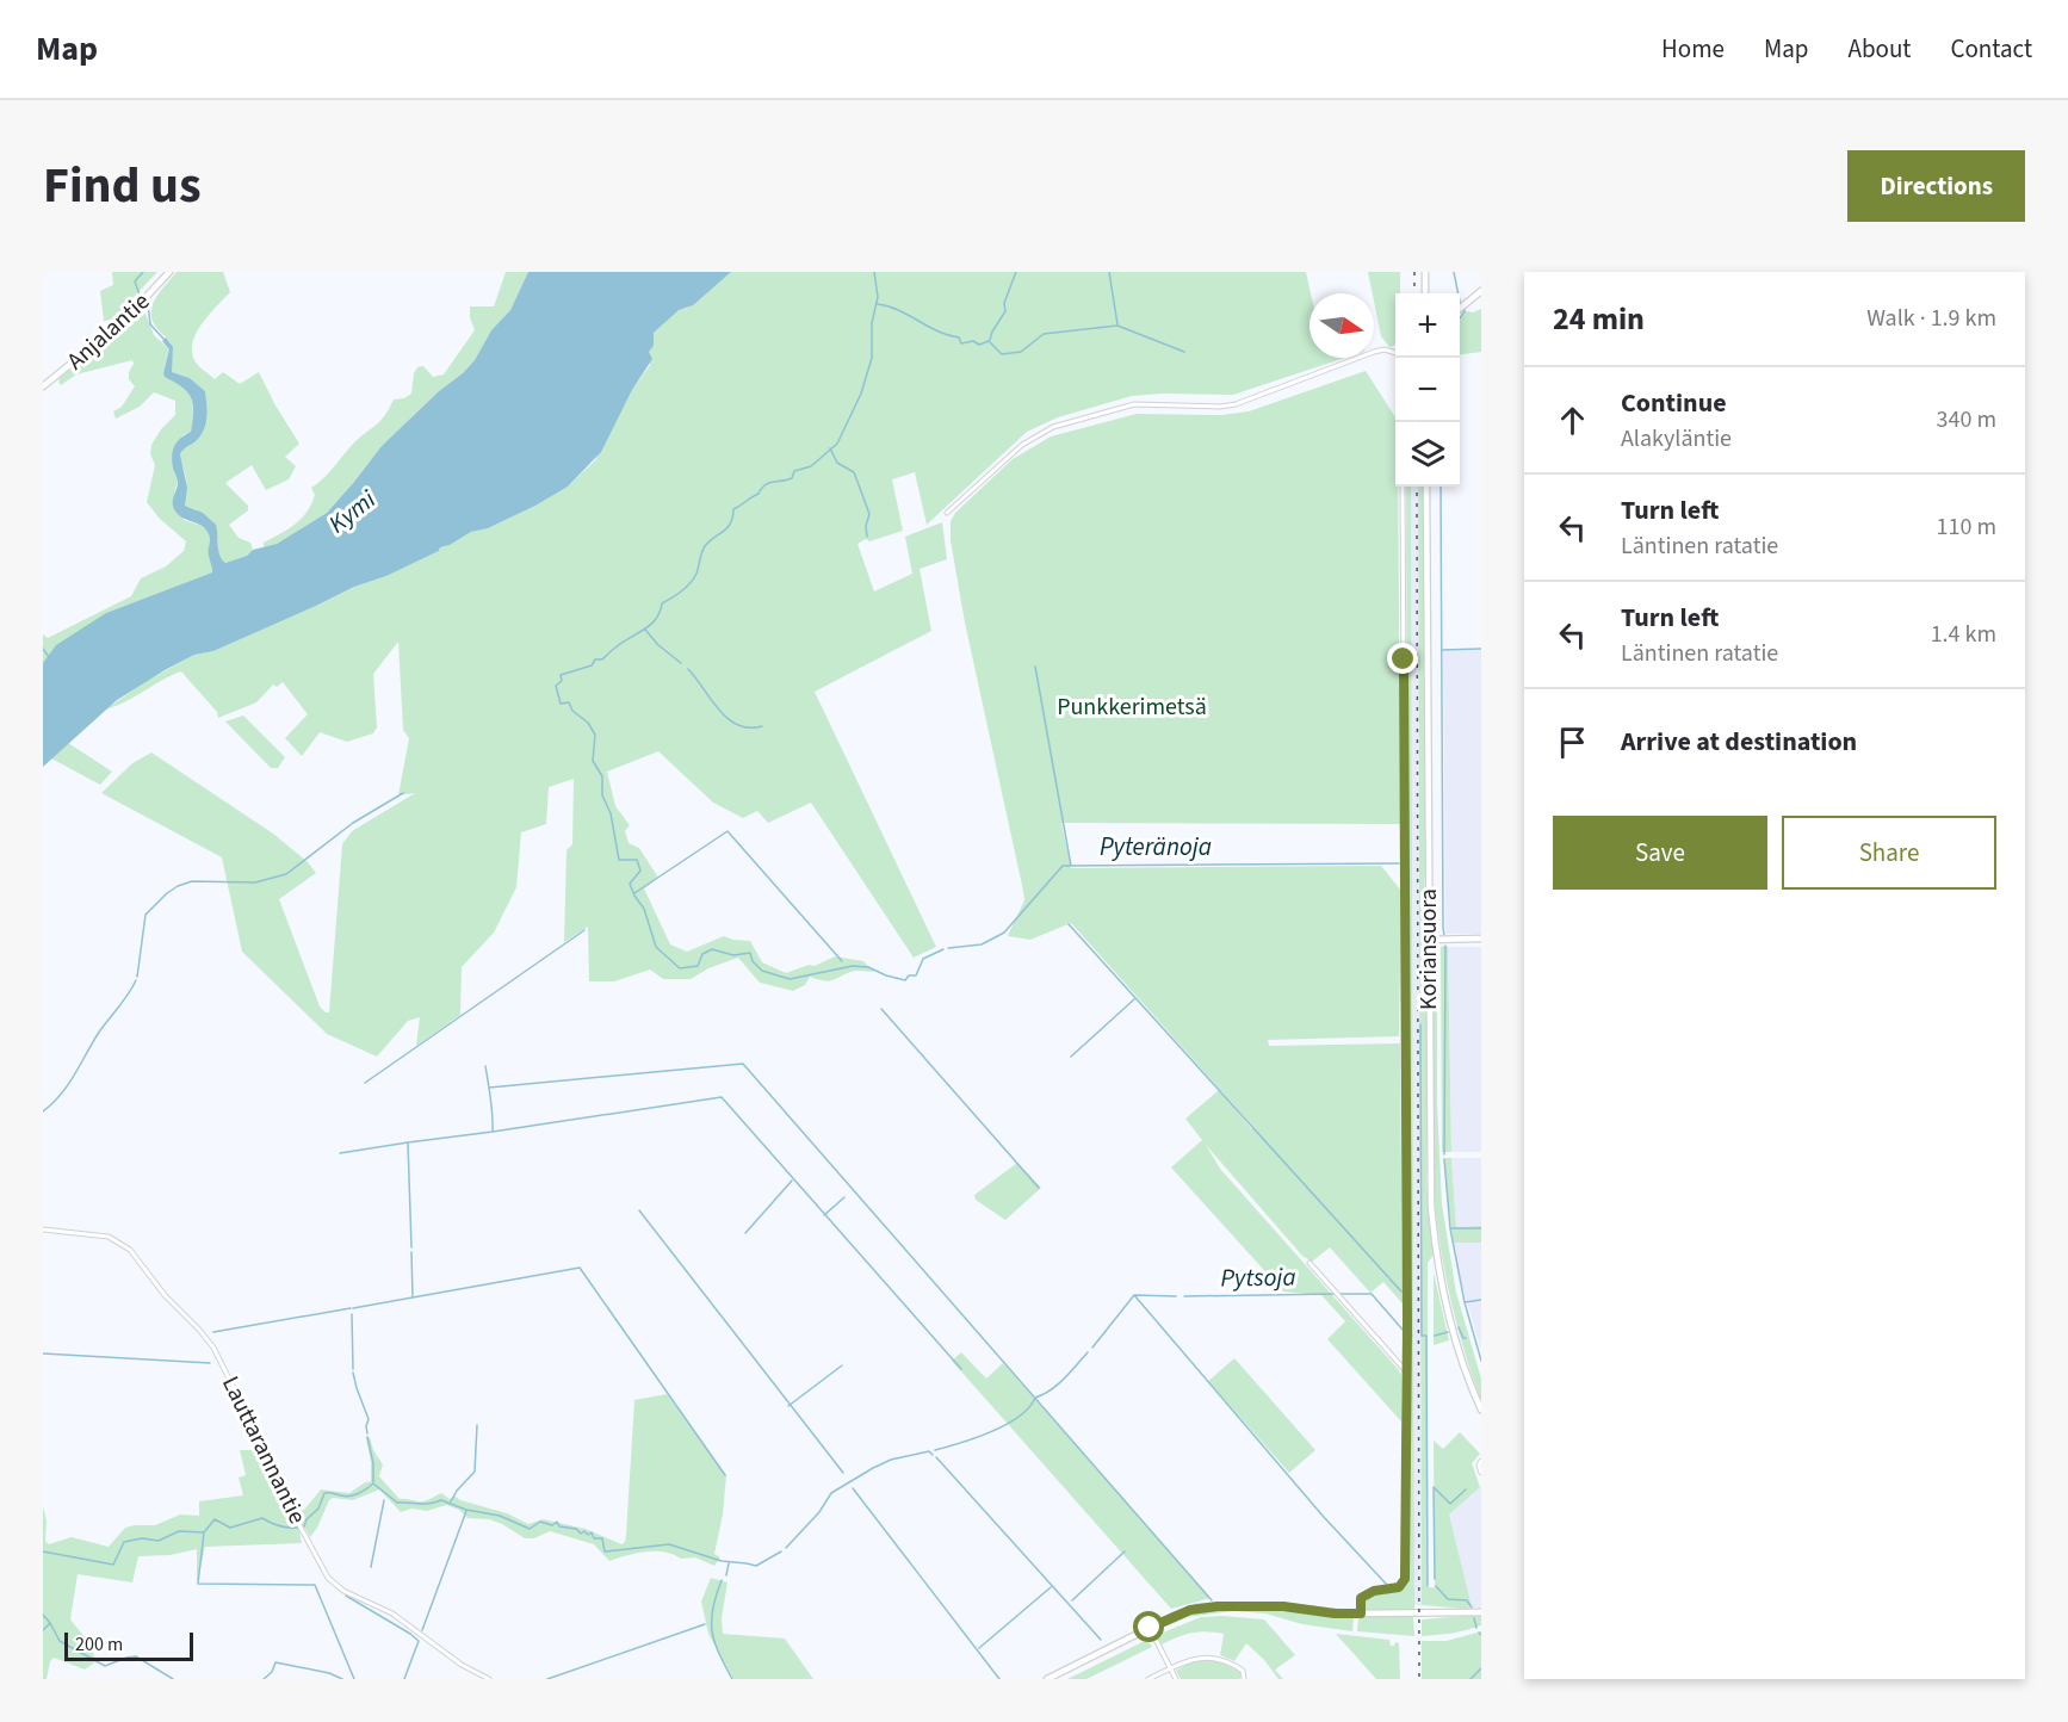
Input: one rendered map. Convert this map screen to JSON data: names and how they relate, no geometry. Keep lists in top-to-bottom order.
{
  "streets": {
    "main road": ["Anjalantie", "Koriansuora"],
    "street": ["Lauttarannantie"]
  },
  "water": ["Kymi", "Pyteränoja", "Pytsoja"],
  "parks": ["Punkkerimetsä"],
  "scale_bar": "200 m",
  "north": "right",
  "page": {
    "header": "Map",
    "nav": [
      "Home",
      "Map",
      "About",
      "Contact"
    ],
    "title": "Find us",
    "buttons": [
      "Directions",
      ["Save", "Share"]
    ],
    "heading": ["24 min", "Walk · 1.9 km"],
    "map_buttons": ["+", "−"],
    "list": [
      ["Continue", "Alakyläntie", "340 m"],
      ["Turn left", "Läntinen ratatie", "110 m"],
      ["Turn left", "Läntinen ratatie", "1.4 km"],
      "Arrive at destination"
    ],
    "scale": "200 m"
  }
}
